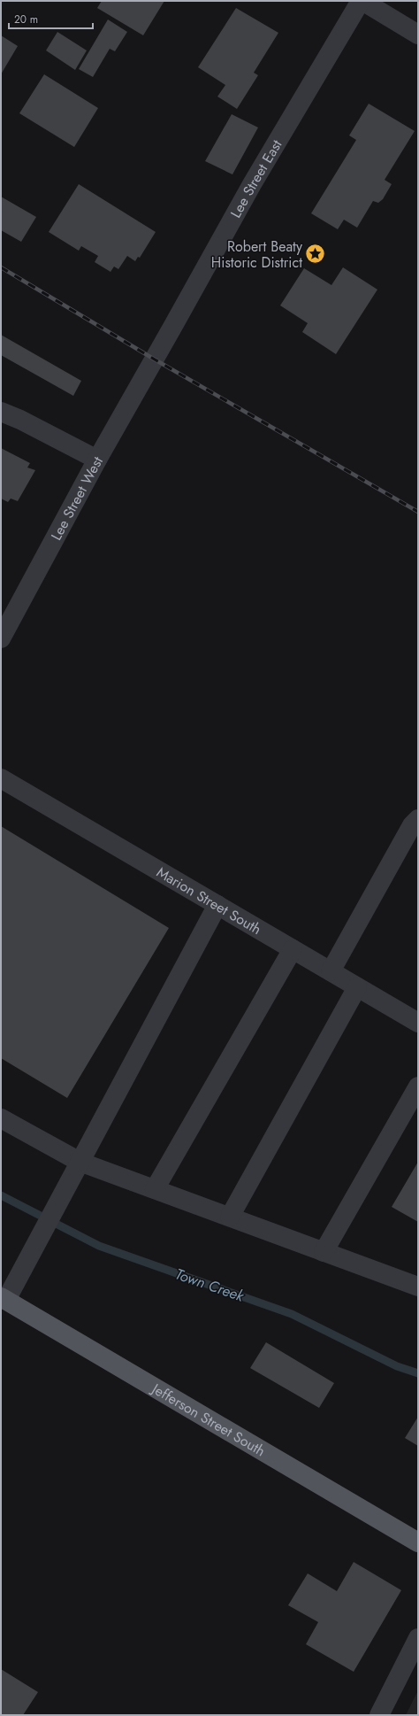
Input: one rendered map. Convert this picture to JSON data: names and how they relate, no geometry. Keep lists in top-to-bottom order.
{
  "streets": {
    "main road": ["Jefferson Street South"],
    "street": ["Lee Street East", "Lee Street West", "Marion Street South"]
  },
  "crossings": [
    ["Lee Street East", "Lee Street West"]
  ],
  "water": ["Town Creek"],
  "places": {
    "place": ["Robert Beaty Historic District"]
  },
  "scale_bar": "20 m"
}
